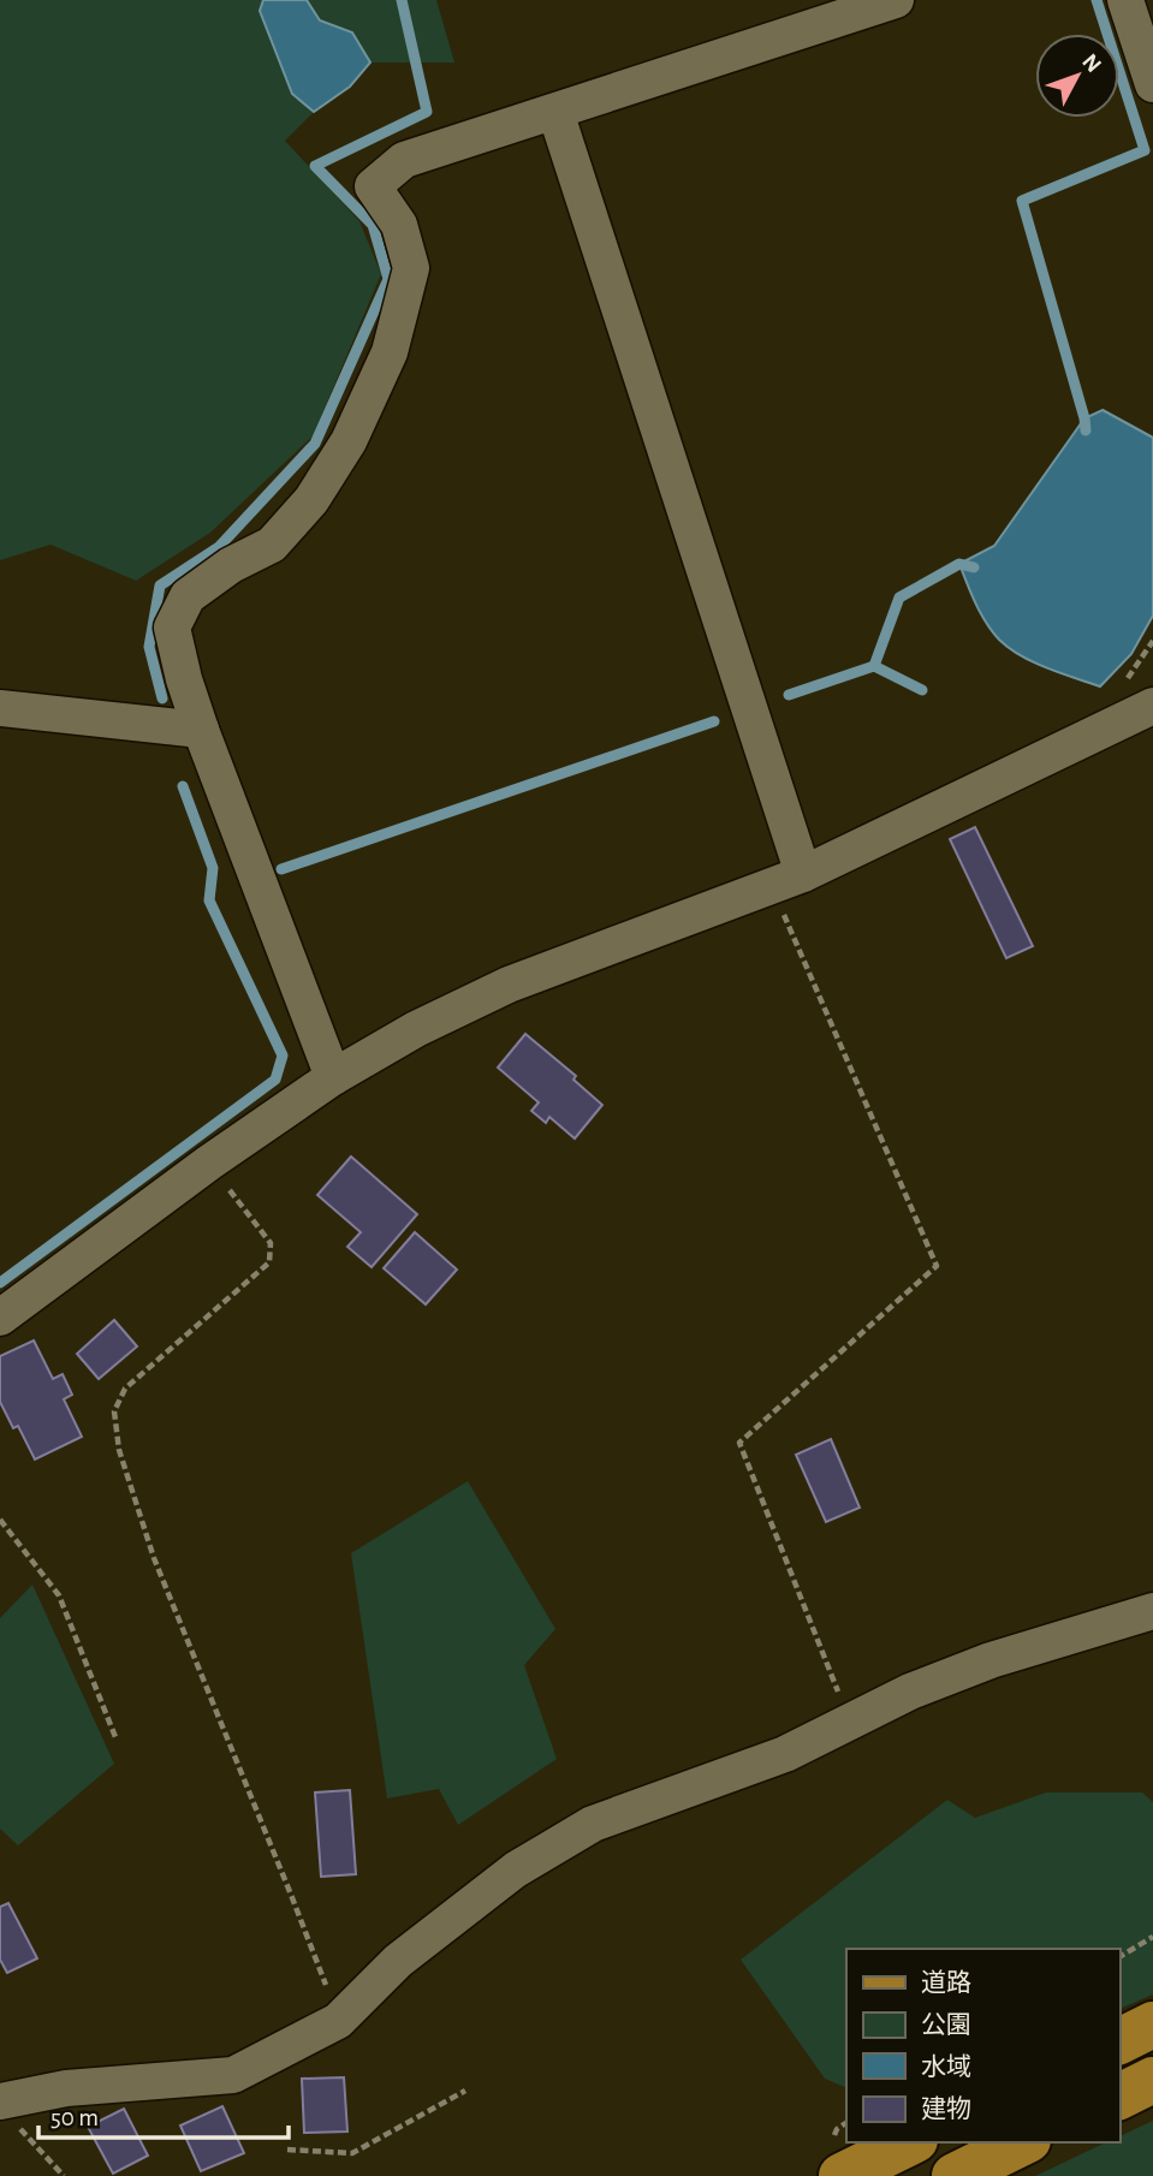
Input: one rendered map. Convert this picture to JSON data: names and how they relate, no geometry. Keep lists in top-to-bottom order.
{
  "legend": [
    "道路",
    "公園",
    "水域",
    "建物"
  ],
  "scale_bar": "50 m",
  "north": "top right"
}
